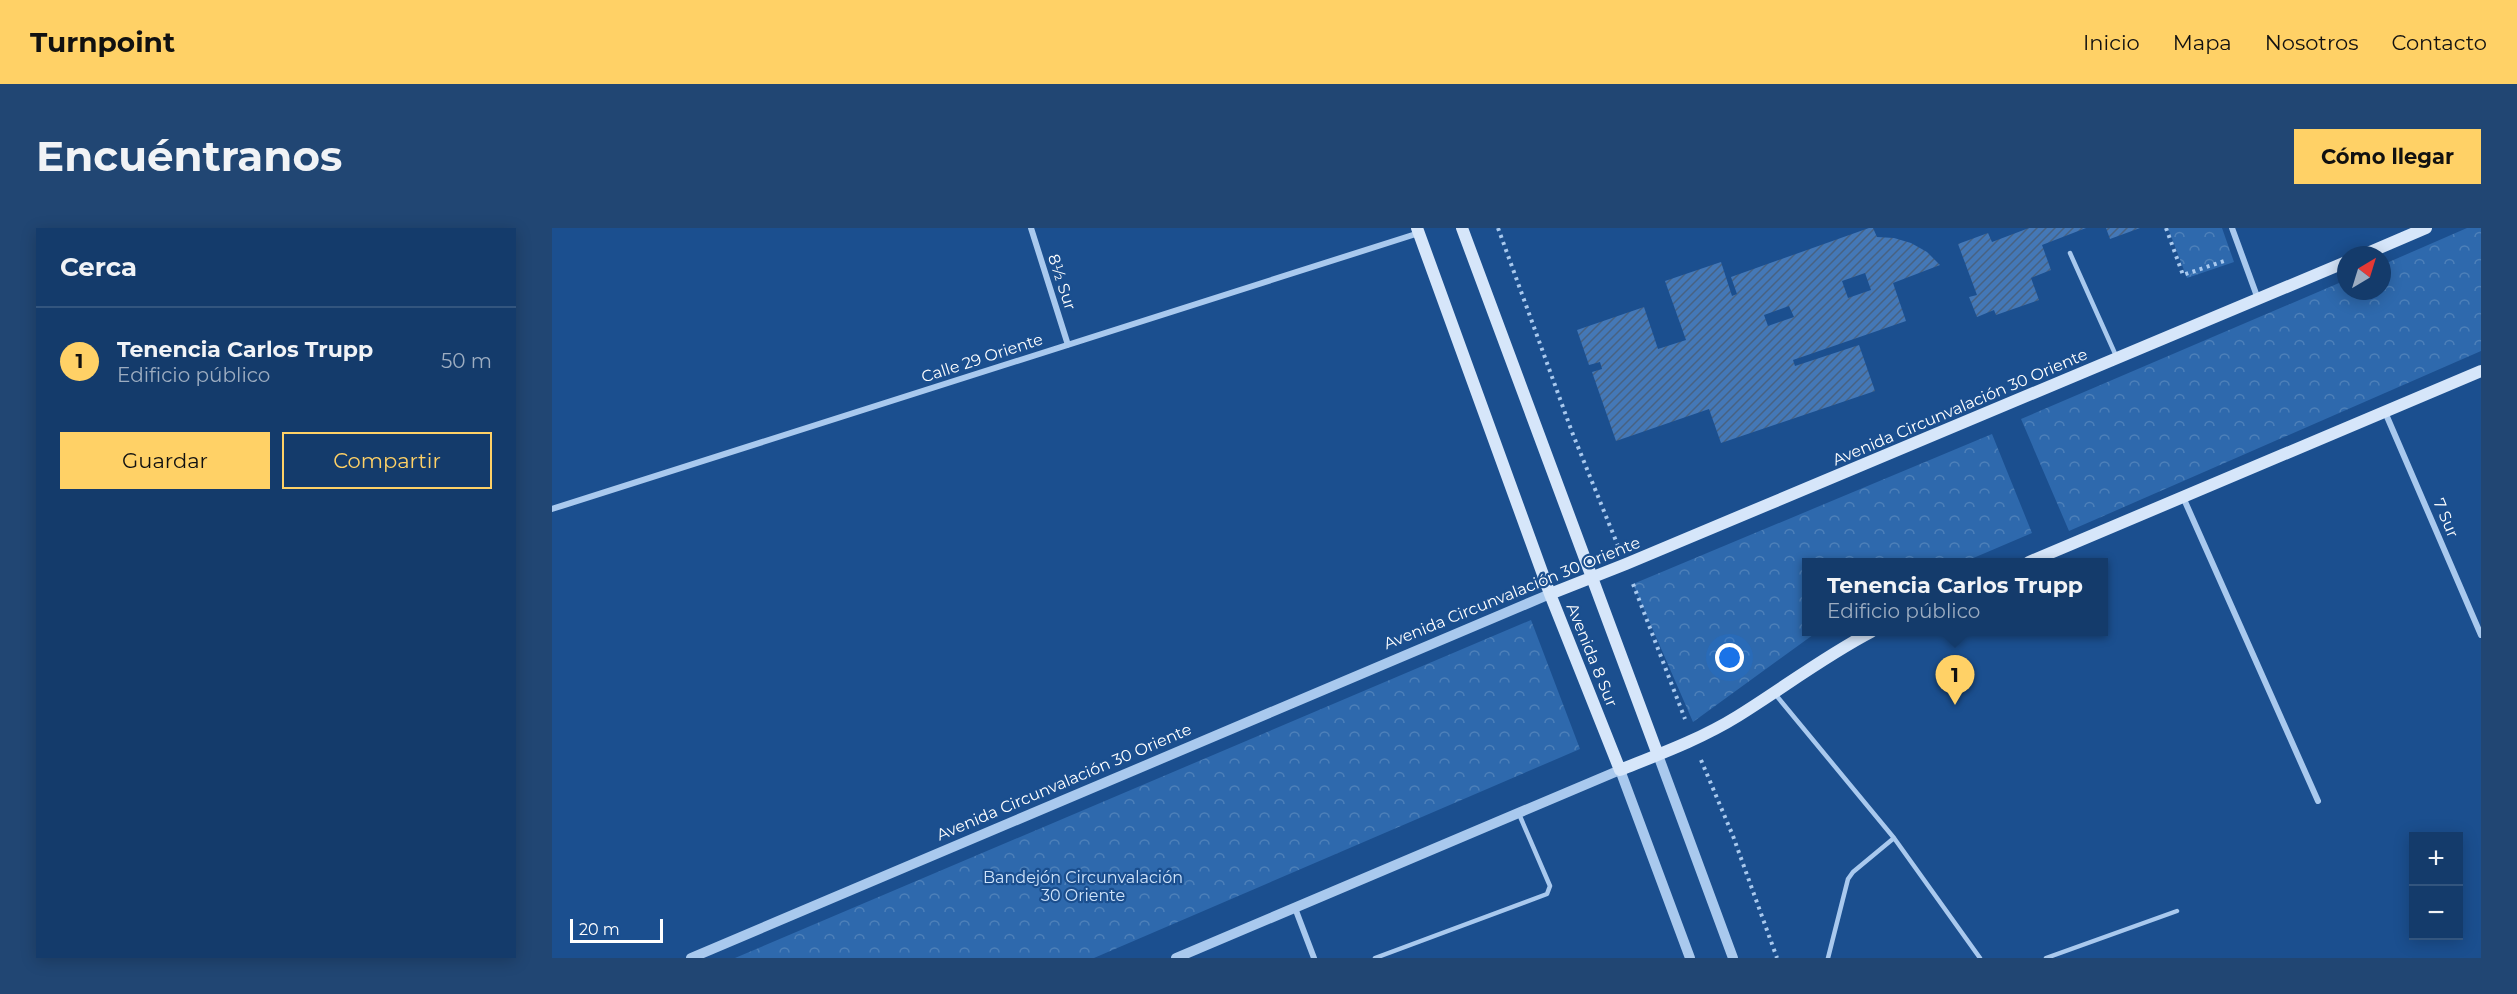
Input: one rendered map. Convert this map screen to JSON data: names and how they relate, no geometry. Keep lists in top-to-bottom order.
{
  "streets": {
    "main road": ["Avenida Circunvalación 30 Oriente", "Avenida 8 Sur"],
    "street": ["8½ Sur", "Calle 29 Oriente", "7 Sur"]
  },
  "crossings": [
    ["8½ Sur", "Calle 29 Oriente"],
    ["Calle 29 Oriente", "Avenida 8 Sur"],
    ["Avenida Circunvalación 30 Oriente", "Avenida 8 Sur"]
  ],
  "parks": ["Bandejón Circunvalación 30 Oriente"],
  "scale_bar": "20 m",
  "north": "top right",
  "page": {
    "header": "Turnpoint",
    "nav": [
      "Inicio",
      "Mapa",
      "Nosotros",
      "Contacto"
    ],
    "buttons": [
      "Cómo llegar",
      ["Guardar", "Compartir"]
    ],
    "title": "Encuéntranos",
    "heading": "Cerca",
    "list": [
      {
        "mark": "1",
        "name": "Tenencia Carlos Trupp",
        "note": "Edificio público",
        "value": "50 m"
      }
    ],
    "popup": ["Tenencia Carlos Trupp", "Edificio público"],
    "pins": "1",
    "map_buttons": ["+", "−"],
    "scale": "20 m"
  }
}
